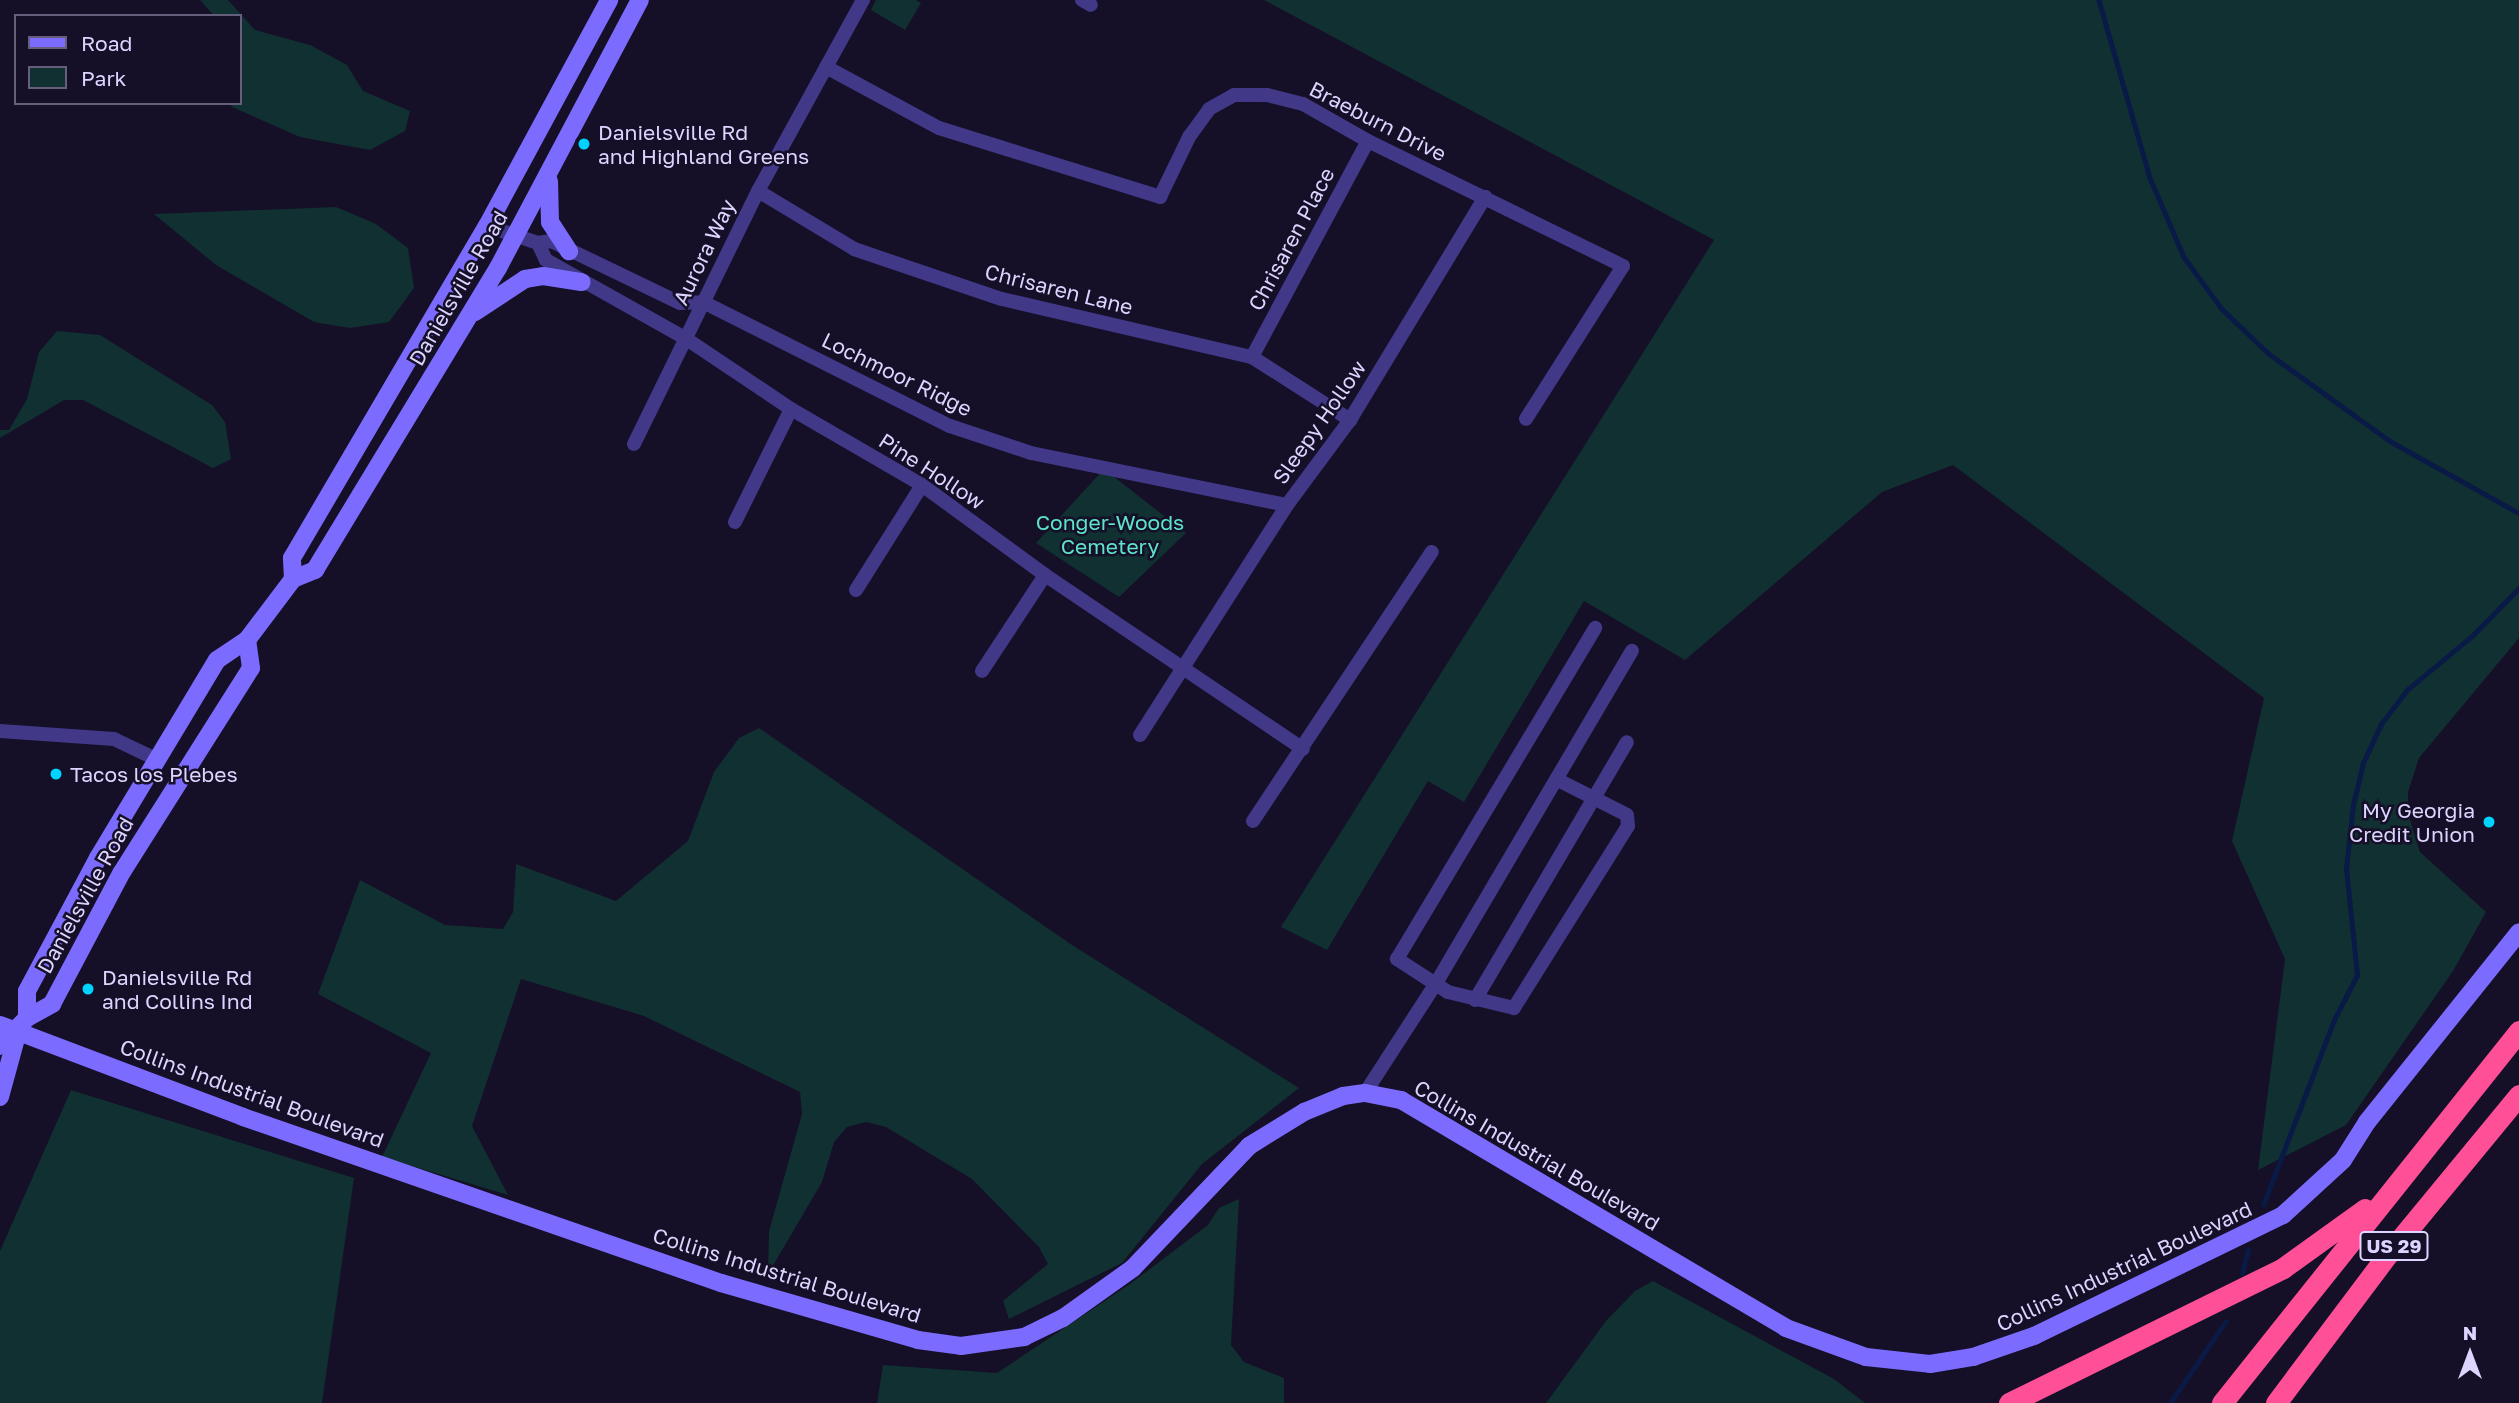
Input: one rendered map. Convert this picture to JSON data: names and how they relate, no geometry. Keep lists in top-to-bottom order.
{
  "streets": {
    "highway": ["US 29"],
    "street": [
      "Braeburn Drive",
      "Chrisaren Place",
      "Aurora Way",
      "Danielsville Road",
      "Chrisaren Lane",
      "Lochmoor Ridge",
      "Sleepy Hollow",
      "Pine Hollow",
      "Collins Industrial Boulevard"
    ]
  },
  "crossings": [
    ["Braeburn Drive", "Chrisaren Place"],
    ["Braeburn Drive", "Aurora Way"],
    ["Braeburn Drive", "Sleepy Hollow"],
    ["Chrisaren Place", "Chrisaren Lane"],
    ["Aurora Way", "Chrisaren Lane"],
    ["Aurora Way", "Lochmoor Ridge"],
    ["Aurora Way", "Pine Hollow"],
    ["Danielsville Road", "Collins Industrial Boulevard"],
    ["Chrisaren Lane", "Sleepy Hollow"],
    ["Lochmoor Ridge", "Sleepy Hollow"],
    ["Sleepy Hollow", "Pine Hollow"]
  ],
  "parks": ["Conger-Woods Cemetery"],
  "places": [
    "Danielsville Rd and Highland Greens",
    "Tacos los Plebes",
    "My Georgia Credit Union",
    "Danielsville Rd and Collins Ind"
  ],
  "legend": ["Road", "Park"],
  "north": "top"
}
